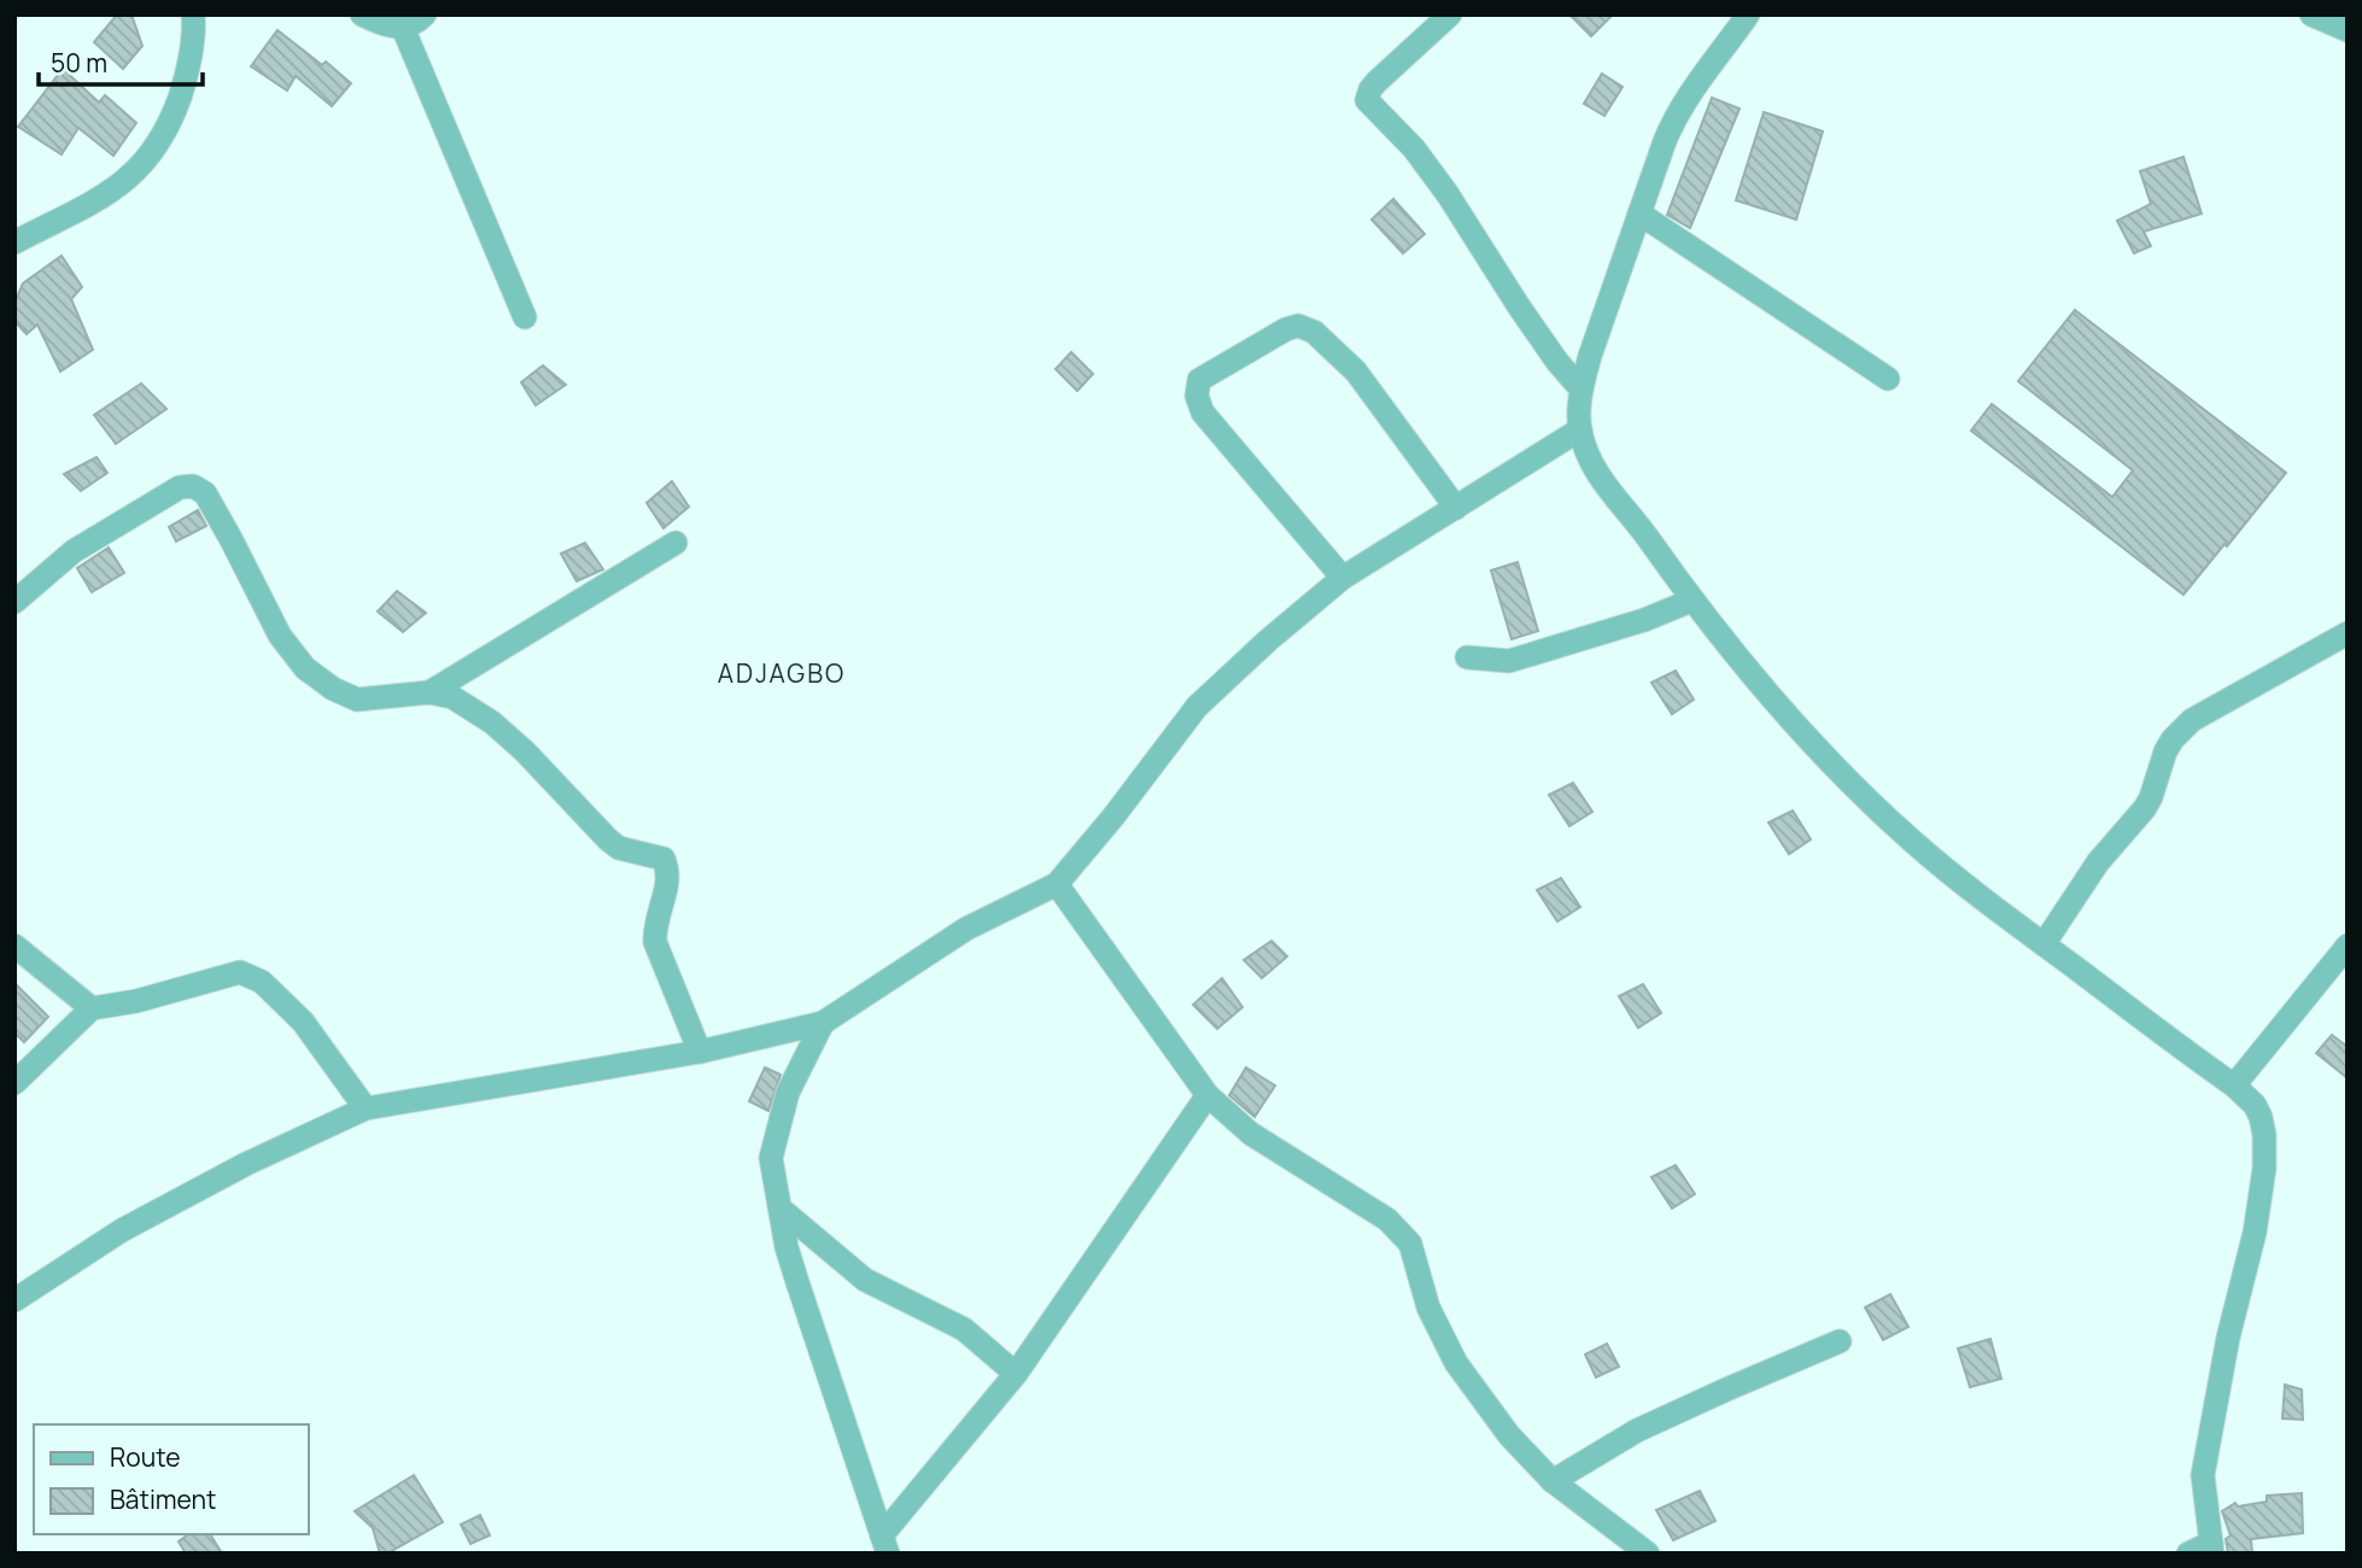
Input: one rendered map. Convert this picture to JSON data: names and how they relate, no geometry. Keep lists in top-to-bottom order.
{
  "districts": ["ADJAGBO"],
  "legend": ["Route", "Bâtiment"],
  "scale_bar": "50 m"
}
